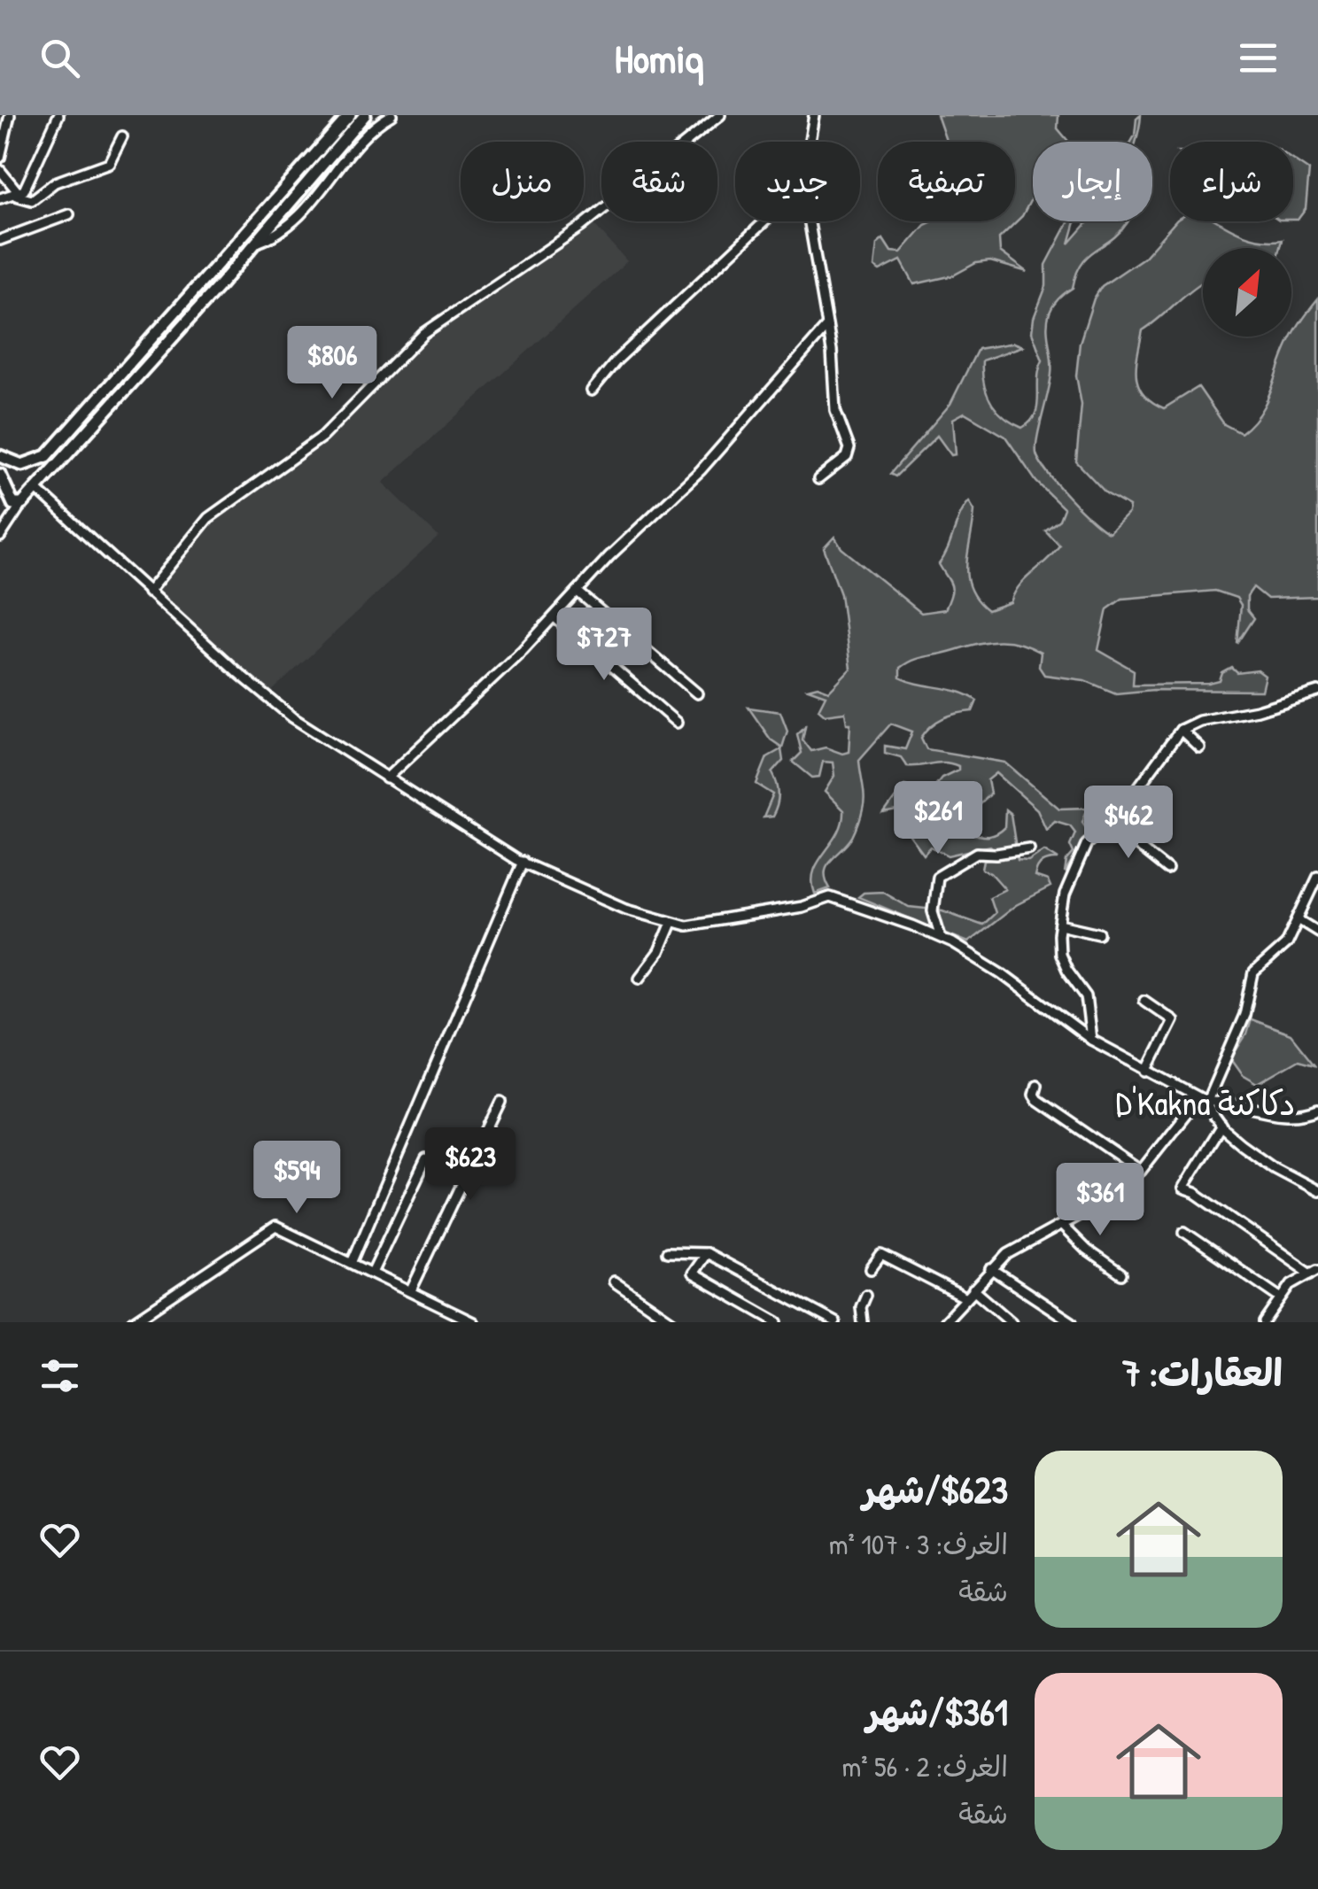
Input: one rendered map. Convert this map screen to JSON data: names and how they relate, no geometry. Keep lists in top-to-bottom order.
{
  "districts": ["D'Kakna دكاكنة"],
  "north": "top right",
  "page": {
    "header": "Homiq",
    "chip": [
      "شراء",
      "إيجار",
      "تصفية",
      "جديد",
      "شقة",
      "منزل"
    ],
    "price": [
      "$806",
      "$727",
      "$261",
      "$462",
      "$623",
      "$594",
      "$361"
    ],
    "heading": "العقارات: 7",
    "list": [
      {
        "name": "$623/شهر",
        "note": "الغرف: 3 · 107 m² · شقة"
      },
      {
        "name": "$361/شهر",
        "note": "الغرف: 2 · 56 m² · شقة"
      }
    ]
  }
}
